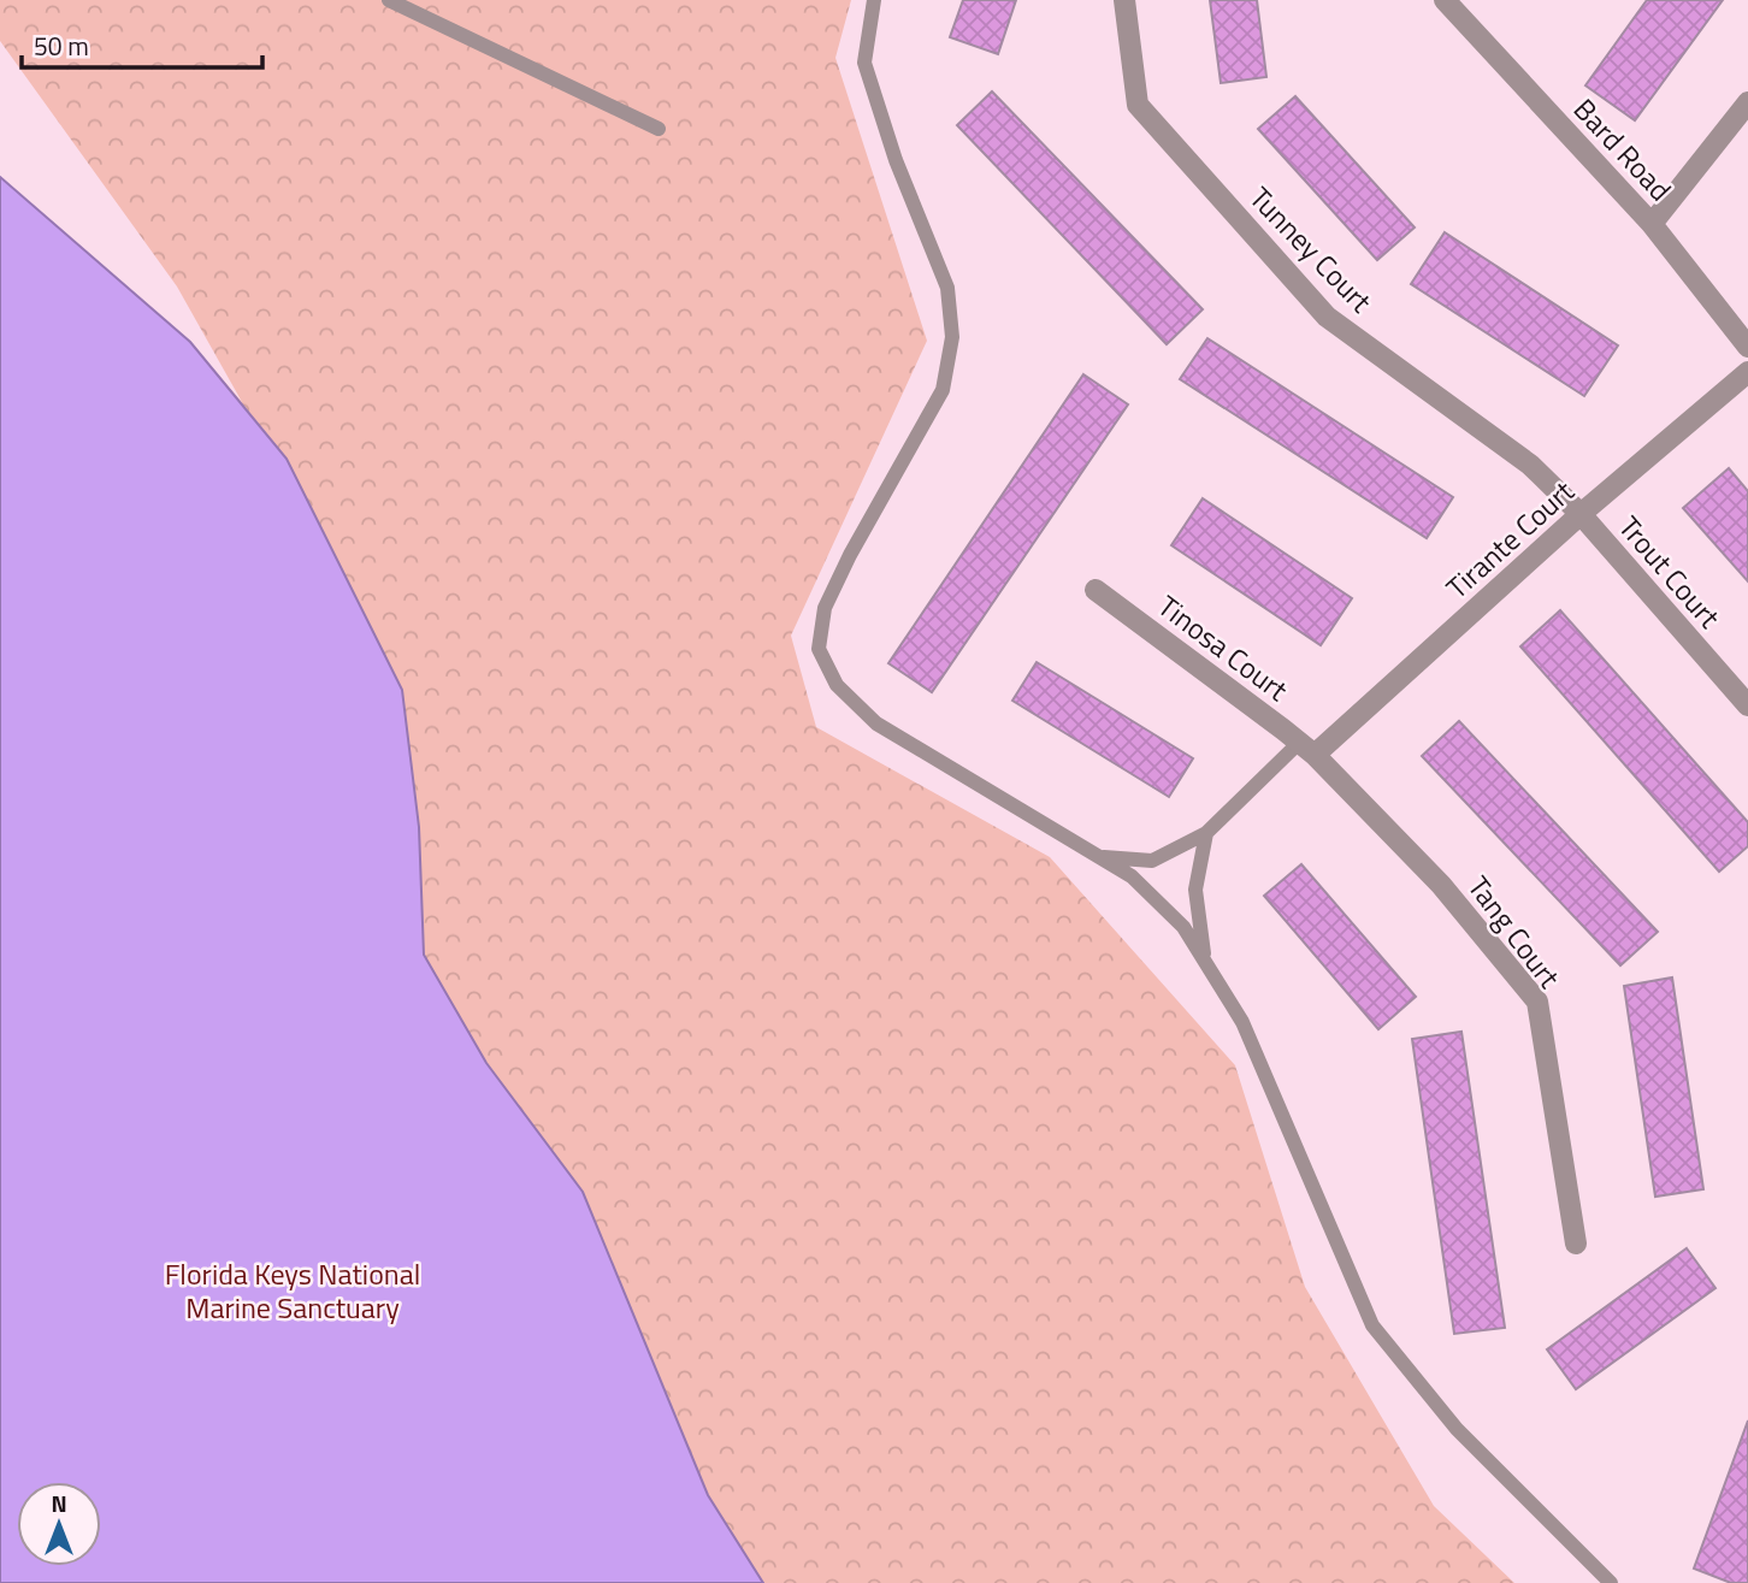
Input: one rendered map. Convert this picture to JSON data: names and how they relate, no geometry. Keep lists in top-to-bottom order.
{
  "streets": {
    "street": [
      "Bard Road",
      "Tunney Court",
      "Tirante Court",
      "Trout Court",
      "Tinosa Court",
      "Tang Court"
    ]
  },
  "crossings": [
    ["Tunney Court", "Tirante Court"],
    ["Tunney Court", "Trout Court"],
    ["Tirante Court", "Trout Court"],
    ["Tirante Court", "Tinosa Court"],
    ["Tirante Court", "Tang Court"],
    ["Tinosa Court", "Tang Court"]
  ],
  "parks": ["Florida Keys National Marine Sanctuary"],
  "scale_bar": "50 m",
  "north": "top"
}
